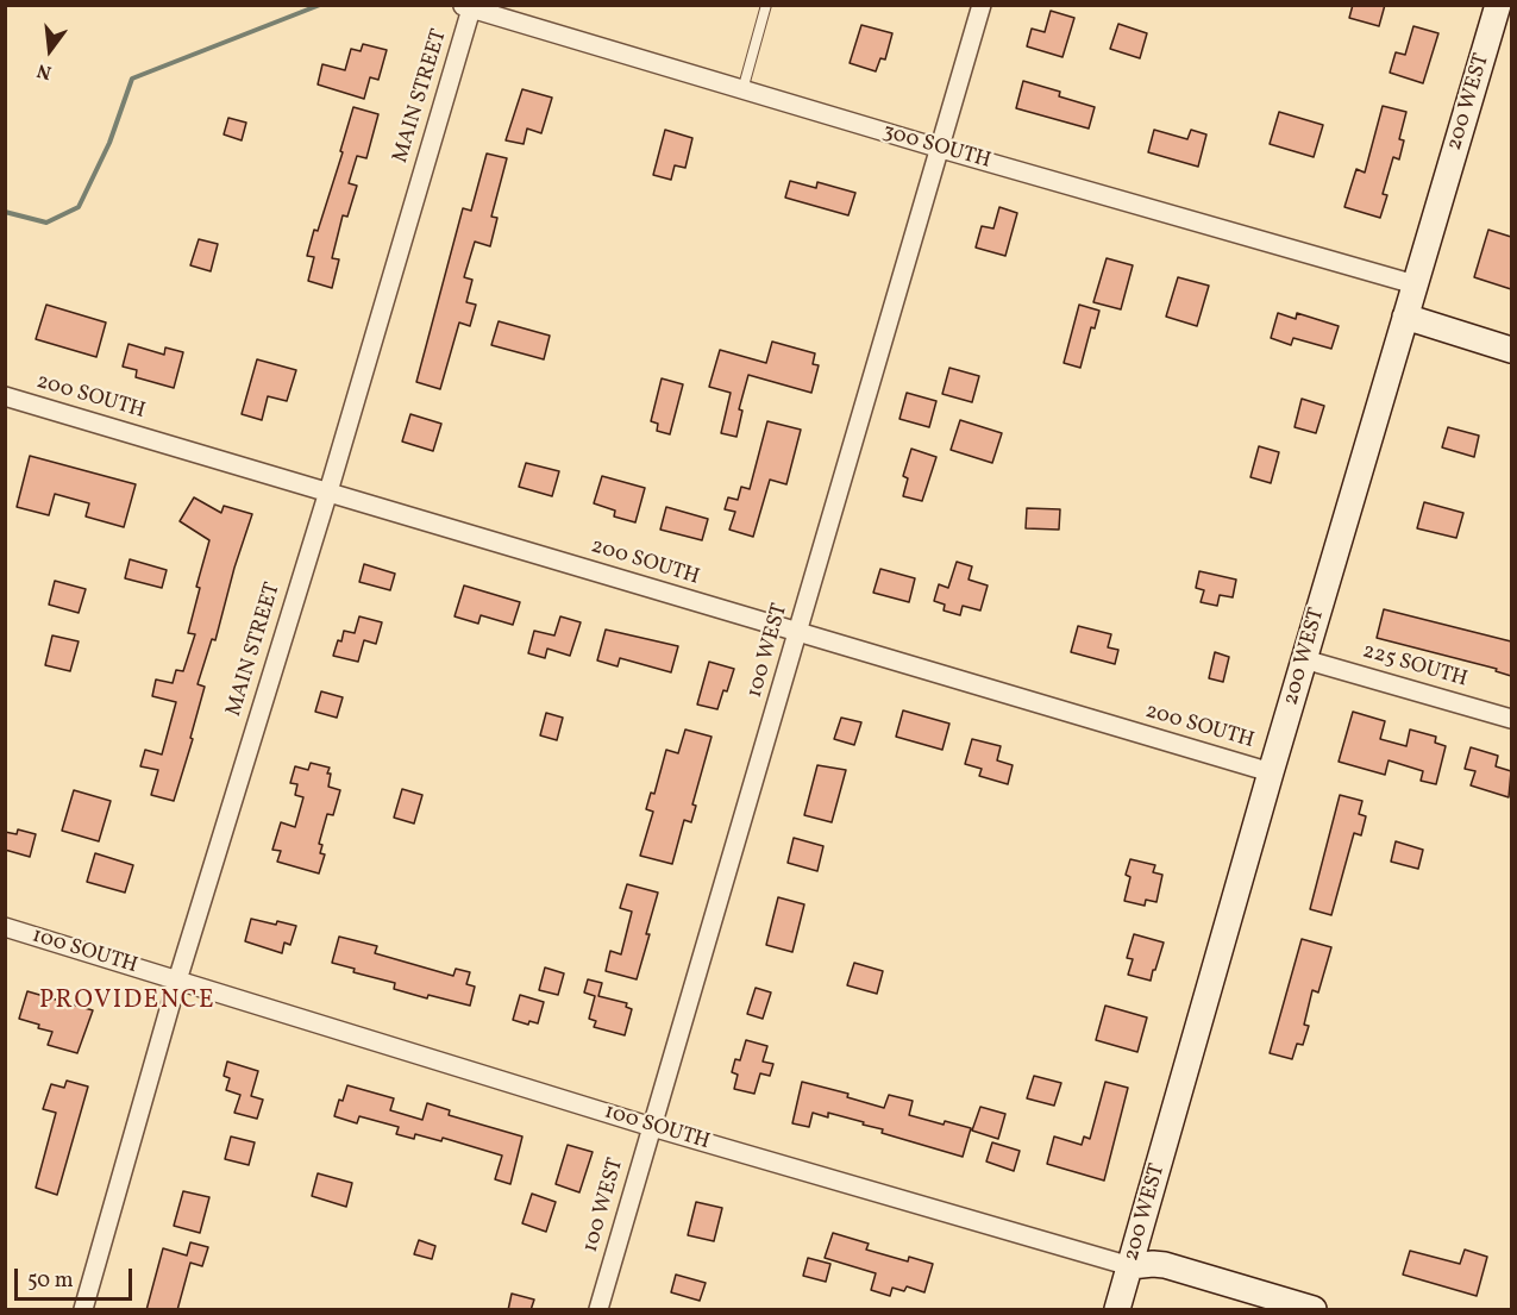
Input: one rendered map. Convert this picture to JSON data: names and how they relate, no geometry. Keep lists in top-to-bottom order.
{
  "streets": {
    "street": [
      "MAIN STREET",
      "200 WEST",
      "300 SOUTH",
      "200 SOUTH",
      "100 WEST",
      "225 SOUTH",
      "100 SOUTH"
    ]
  },
  "crossings": [
    ["MAIN STREET", "300 SOUTH"],
    ["MAIN STREET", "200 SOUTH"],
    ["MAIN STREET", "100 SOUTH"],
    ["200 WEST", "300 SOUTH"],
    ["200 WEST", "200 SOUTH"],
    ["200 WEST", "225 SOUTH"],
    ["200 WEST", "100 SOUTH"],
    ["300 SOUTH", "100 WEST"],
    ["200 SOUTH", "100 WEST"],
    ["100 WEST", "100 SOUTH"]
  ],
  "districts": ["PROVIDENCE"],
  "scale_bar": "50 m",
  "north": "bottom"
}
